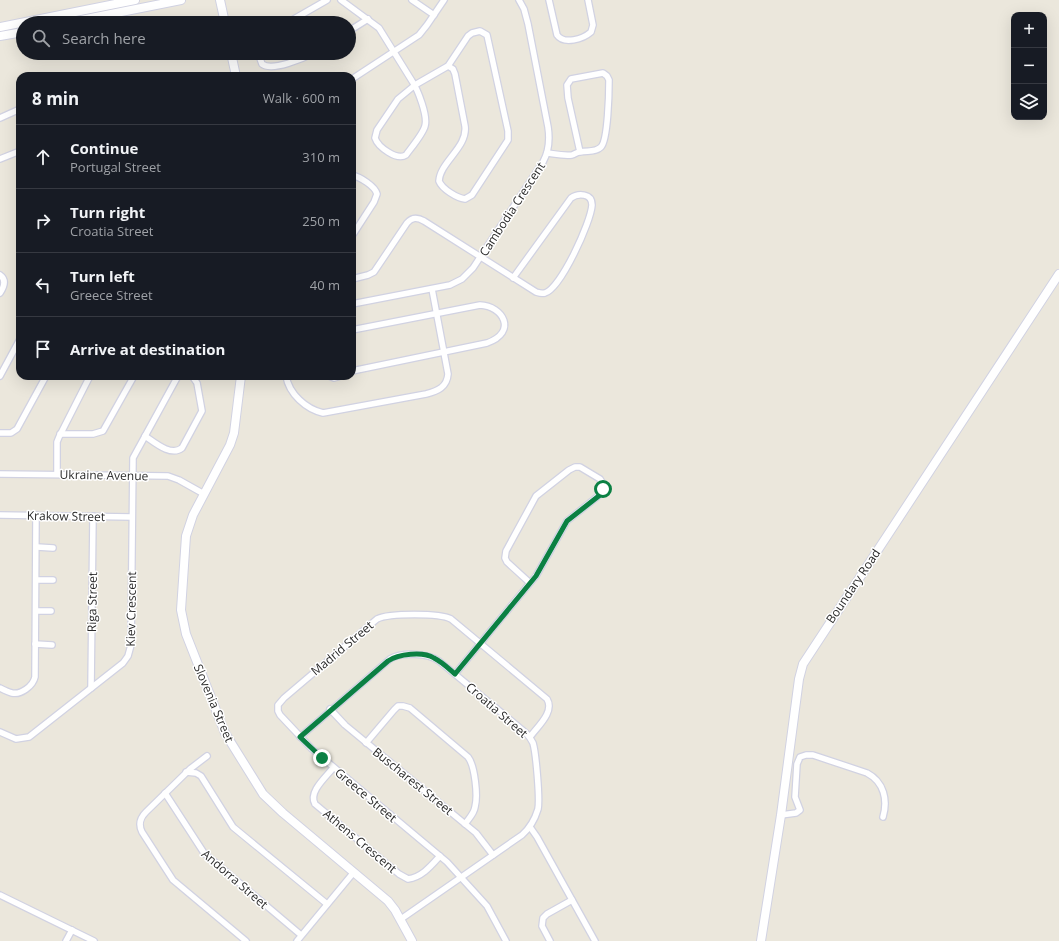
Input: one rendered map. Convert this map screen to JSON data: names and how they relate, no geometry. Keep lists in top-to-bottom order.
{
  "streets": {
    "street": [
      "Cambodia Crescent",
      "Ukraine Avenue",
      "Krakow Street",
      "Boundary Road",
      "Riga Street",
      "Kiev Crescent",
      "Madrid Street",
      "Slovenia Street",
      "Croatia Street",
      "Buscharest Street",
      "Greece Street",
      "Athens Crescent",
      "Andorra Street"
    ]
  },
  "crossings": [
    ["Ukraine Avenue", "Kiev Crescent"],
    ["Ukraine Avenue", "Slovenia Street"],
    ["Krakow Street", "Riga Street"],
    ["Krakow Street", "Kiev Crescent"],
    ["Riga Street", "Kiev Crescent"],
    ["Madrid Street", "Croatia Street"],
    ["Madrid Street", "Greece Street"],
    ["Slovenia Street", "Croatia Street"],
    ["Croatia Street", "Buscharest Street"],
    ["Croatia Street", "Greece Street"],
    ["Greece Street", "Athens Crescent"]
  ],
  "page": {
    "map_buttons": ["+", "−"],
    "search": "Search here",
    "heading": ["8 min", "Walk · 600 m"],
    "list": [
      ["Continue", "Portugal Street", "310 m"],
      ["Turn right", "Croatia Street", "250 m"],
      ["Turn left", "Greece Street", "40 m"],
      "Arrive at destination"
    ]
  }
}
